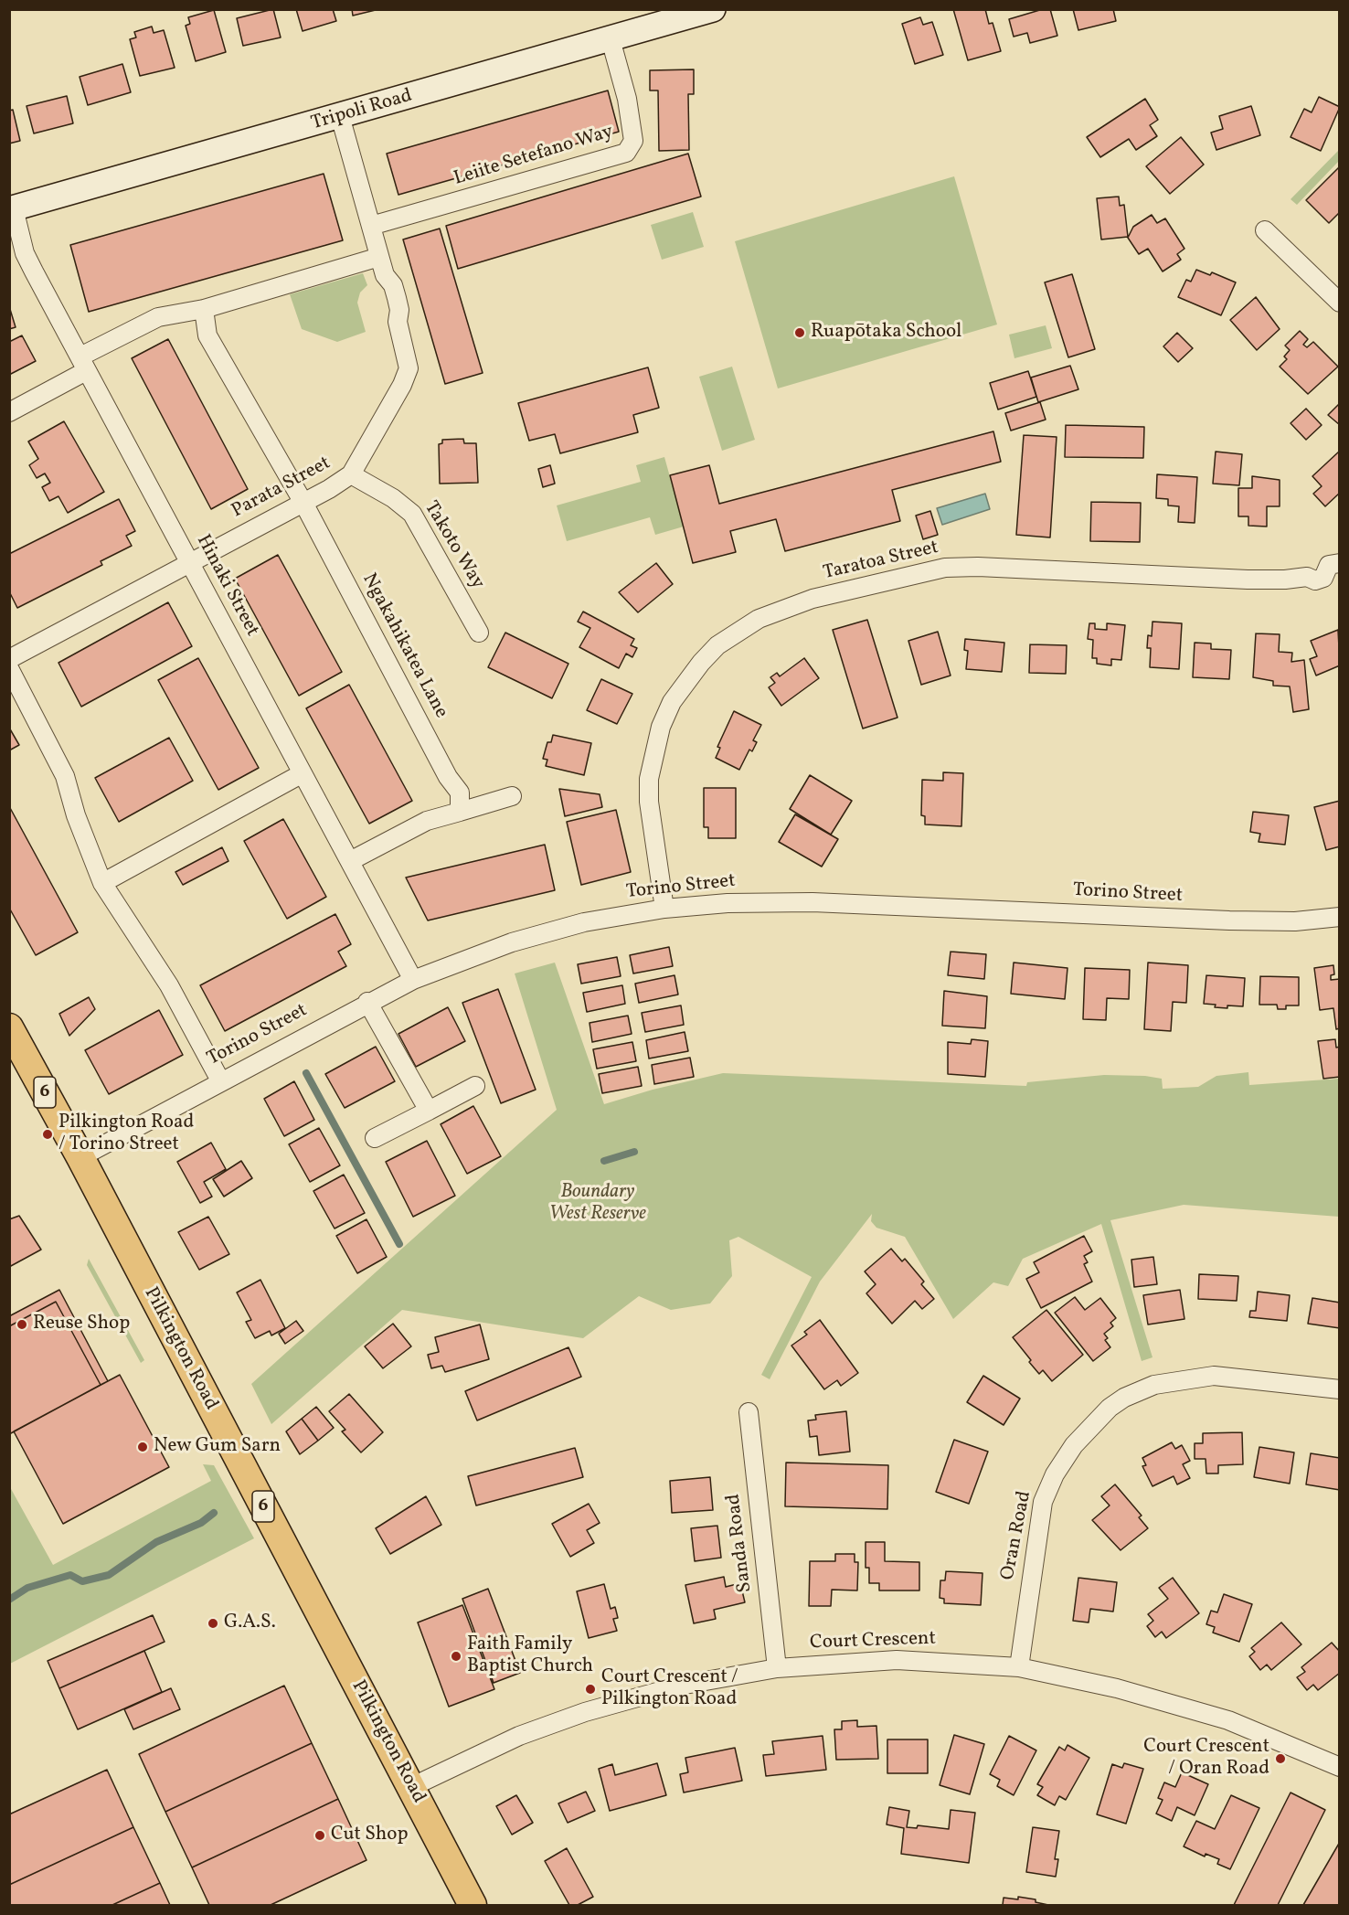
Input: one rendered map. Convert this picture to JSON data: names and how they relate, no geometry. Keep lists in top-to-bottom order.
{
  "streets": {
    "main road": ["6", "Pilkington Road"],
    "street": [
      "Tripoli Road",
      "Leiite Setefano Way",
      "Parata Street",
      "Takoto Way",
      "Taratoa Street",
      "Hinaki Street",
      "Ngakahikatea Lane",
      "Torino Street",
      "Oran Road",
      "Sanda Road",
      "Court Crescent"
    ]
  },
  "crossings": [
    ["Tripoli Road", "Leiite Setefano Way"],
    ["Tripoli Road", "Parata Street"],
    ["Tripoli Road", "Hinaki Street"],
    ["Leiite Setefano Way", "Parata Street"],
    ["Parata Street", "Takoto Way"],
    ["Parata Street", "Hinaki Street"],
    ["Parata Street", "Ngakahikatea Lane"],
    ["Taratoa Street", "Torino Street"],
    ["Hinaki Street", "Torino Street"],
    ["Torino Street", "Pilkington Road"],
    ["Pilkington Road", "Court Crescent"],
    ["Oran Road", "Court Crescent"],
    ["Sanda Road", "Court Crescent"]
  ],
  "parks": ["Boundary West Reserve"],
  "places": [
    "Ruapōtaka School",
    "Pilkington Road / Torino Street",
    "Reuse Shop",
    "New Gum Sarn",
    "G.A.S.",
    "Faith Family Baptist Church",
    "Court Crescent / Pilkington Road",
    "Court Crescent / Oran Road",
    "Cut Shop"
  ]
}
